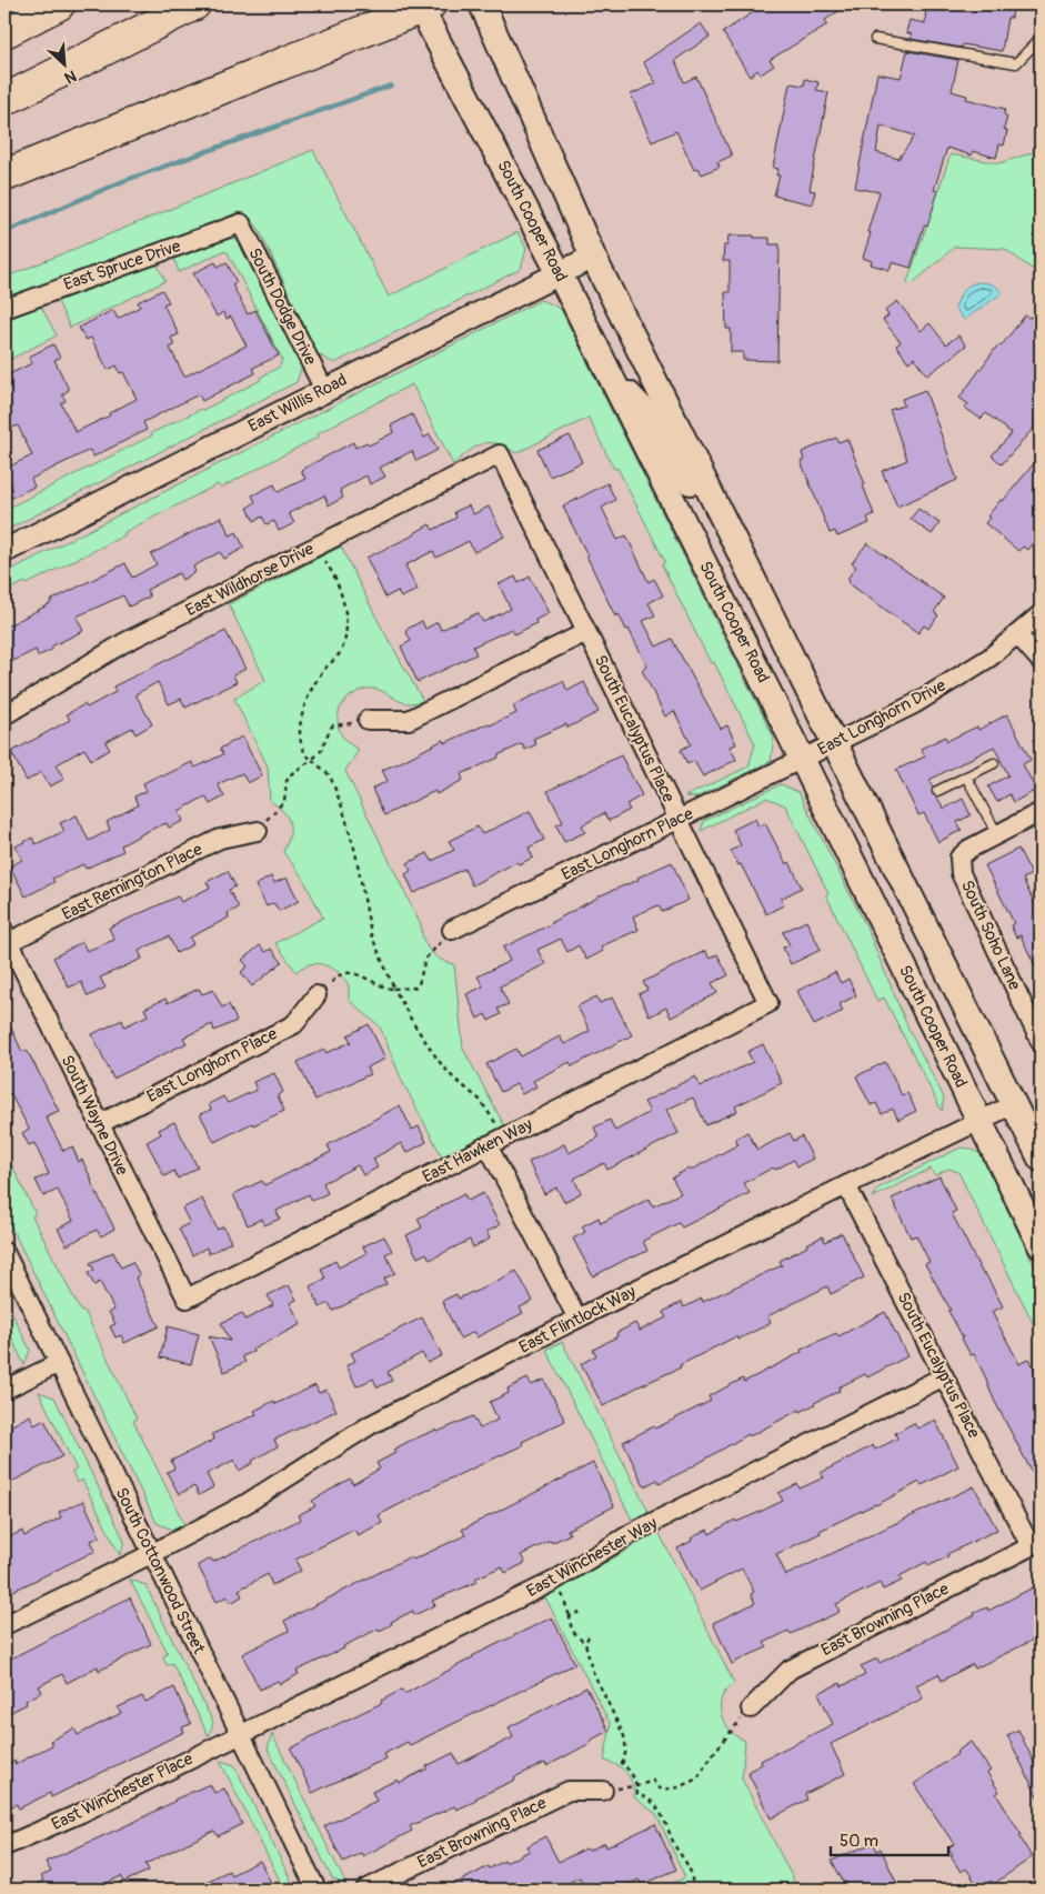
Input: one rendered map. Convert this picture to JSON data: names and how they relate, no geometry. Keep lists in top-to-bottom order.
{
  "streets": {
    "main road": ["South Cooper Road"],
    "street": [
      "East Spruce Drive",
      "South Dodge Drive",
      "East Willis Road",
      "East Wildhorse Drive",
      "East Longhorn Drive",
      "South Eucalyptus Place",
      "East Longhorn Place",
      "East Remington Place",
      "South Soho Lane",
      "South Wayne Drive",
      "East Hawken Way",
      "East Flintlock Way",
      "East Winchester Way",
      "South Cottonwood Street",
      "East Browning Place",
      "East Winchester Place"
    ]
  },
  "crossings": [
    ["South Cooper Road", "East Willis Road"],
    ["South Cooper Road", "East Longhorn Drive"],
    ["South Cooper Road", "East Longhorn Place"],
    ["South Cooper Road", "East Flintlock Way"],
    ["East Spruce Drive", "South Dodge Drive"],
    ["South Dodge Drive", "East Willis Road"],
    ["East Wildhorse Drive", "South Eucalyptus Place"],
    ["East Longhorn Drive", "East Longhorn Place"],
    ["South Eucalyptus Place", "East Longhorn Place"],
    ["South Eucalyptus Place", "East Hawken Way"],
    ["South Eucalyptus Place", "East Flintlock Way"],
    ["South Eucalyptus Place", "East Winchester Way"],
    ["South Eucalyptus Place", "East Browning Place"],
    ["East Longhorn Place", "South Wayne Drive"],
    ["East Remington Place", "South Wayne Drive"],
    ["South Wayne Drive", "East Hawken Way"],
    ["East Flintlock Way", "South Cottonwood Street"],
    ["East Winchester Way", "South Cottonwood Street"],
    ["East Winchester Way", "East Winchester Place"],
    ["South Cottonwood Street", "East Winchester Place"]
  ],
  "scale_bar": "50 m",
  "north": "bottom right"
}
